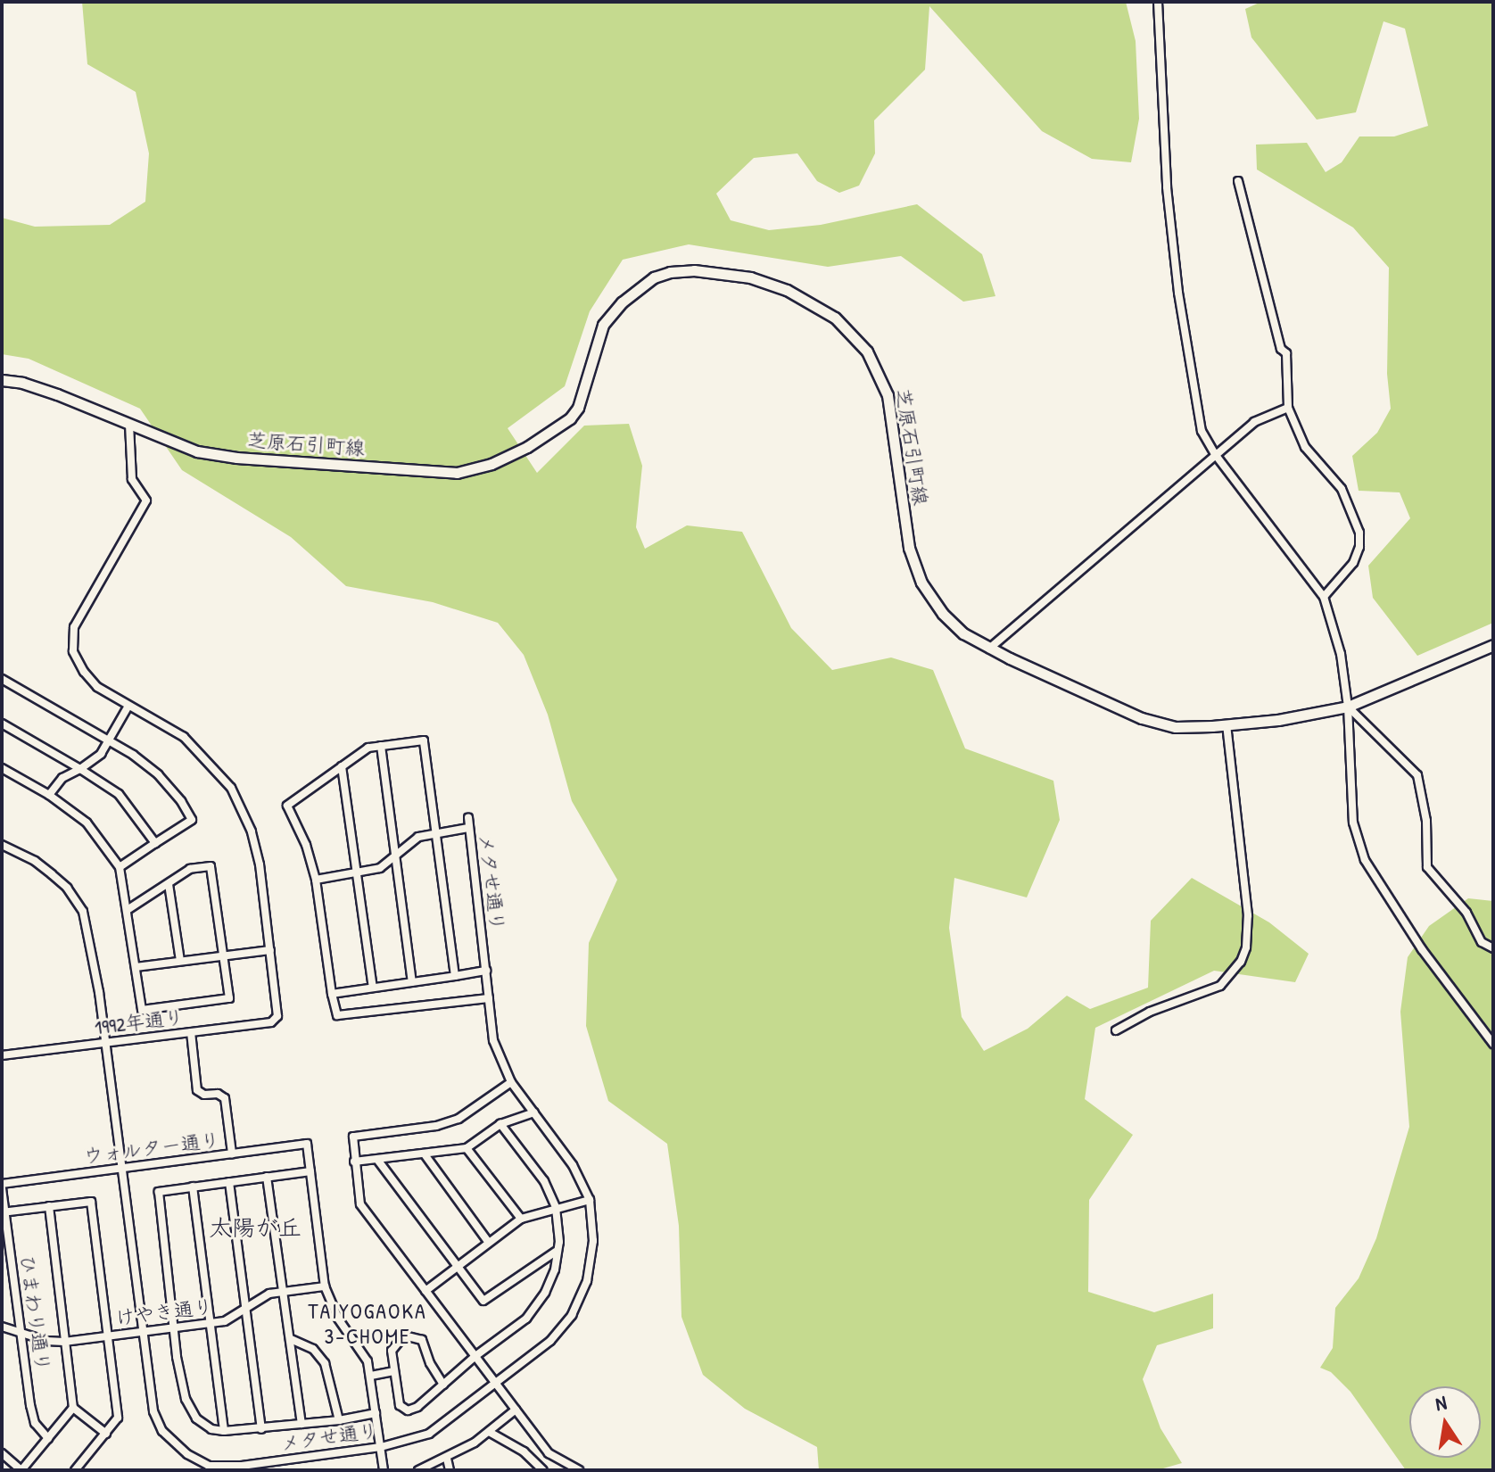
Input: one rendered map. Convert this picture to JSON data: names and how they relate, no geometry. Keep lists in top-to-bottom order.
{
  "streets": {
    "main road": ["芝原石引町線"],
    "street": [
      "メタせ通り",
      "1992年通り",
      "ウォルター通り",
      "けやき通り",
      "ひまわり通り"
    ]
  },
  "crossings": [
    ["メタせ通り", "1992年通り"],
    ["メタせ通り", "ウォルター通り"],
    ["メタせ通り", "けやき通り"],
    ["ウォルター通り", "ひまわり通り"],
    ["けやき通り", "ひまわり通り"]
  ],
  "districts": ["太陽が丘", "TAIYOGAOKA 3-CHOME"],
  "north": "top"
}
